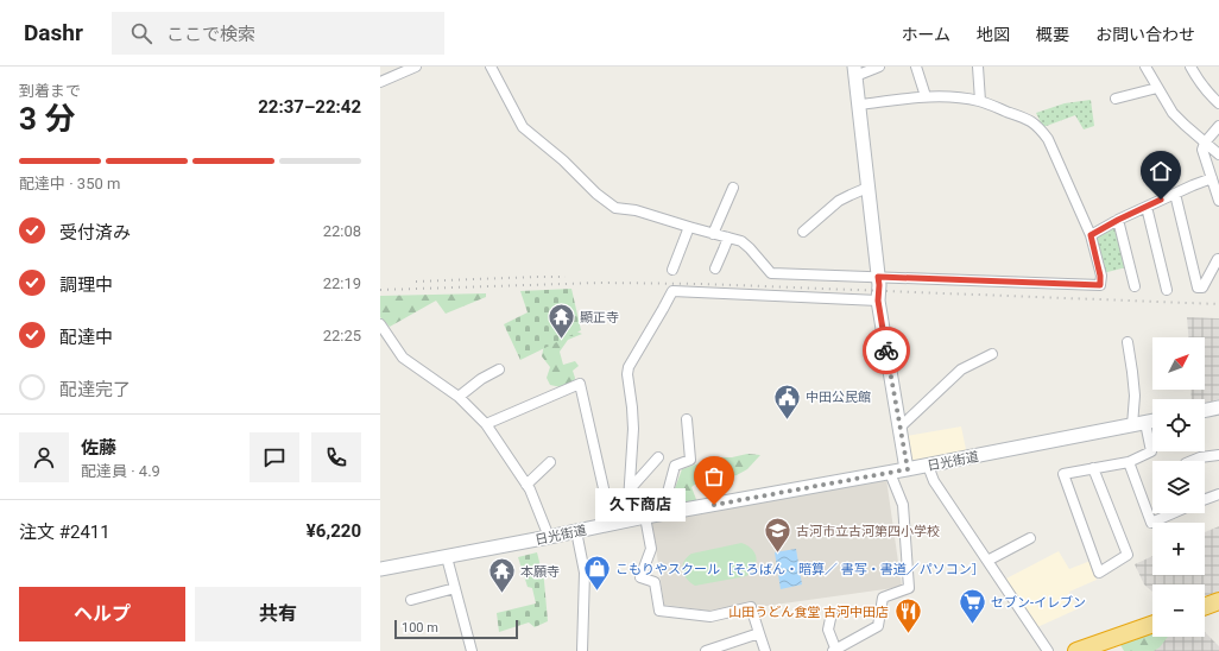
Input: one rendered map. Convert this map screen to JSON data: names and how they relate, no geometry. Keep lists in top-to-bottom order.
{
  "streets": {
    "main road": ["日光街道"]
  },
  "places": {
    "temple": ["顯正寺", "本願寺"],
    "public building": ["中田公民館"],
    "other": ["久下商店"],
    "school or university": ["古河市立古河第四小学校"],
    "shop": ["こもりやスクール［そろばん・暗算／ 書写・書道／パソコン］"],
    "supermarket": ["セブン-イレブン"],
    "restaurant": ["山田うどん食堂 古河中田店"]
  },
  "scale_bar": "100 m",
  "north": "top right",
  "page": {
    "header": "Dashr",
    "search": "ここで検索",
    "nav": [
      "ホーム",
      "地図",
      "概要",
      "お問い合わせ"
    ],
    "heading": ["3 分", "到着まで", "22:37–22:42"],
    "panel": [
      "佐藤",
      "配達員 · 4.9",
      "注文 #2411",
      "¥6,220"
    ],
    "bar": "配達中 · 350 m",
    "list": [
      ["受付済み", "22:08"],
      ["調理中", "22:19"],
      ["配達中", "22:25"],
      "配達完了"
    ],
    "map_buttons": ["+", "−"],
    "bubble": "久下商店",
    "buttons": ["ヘルプ", "共有"],
    "scale": "100 m"
  }
}
